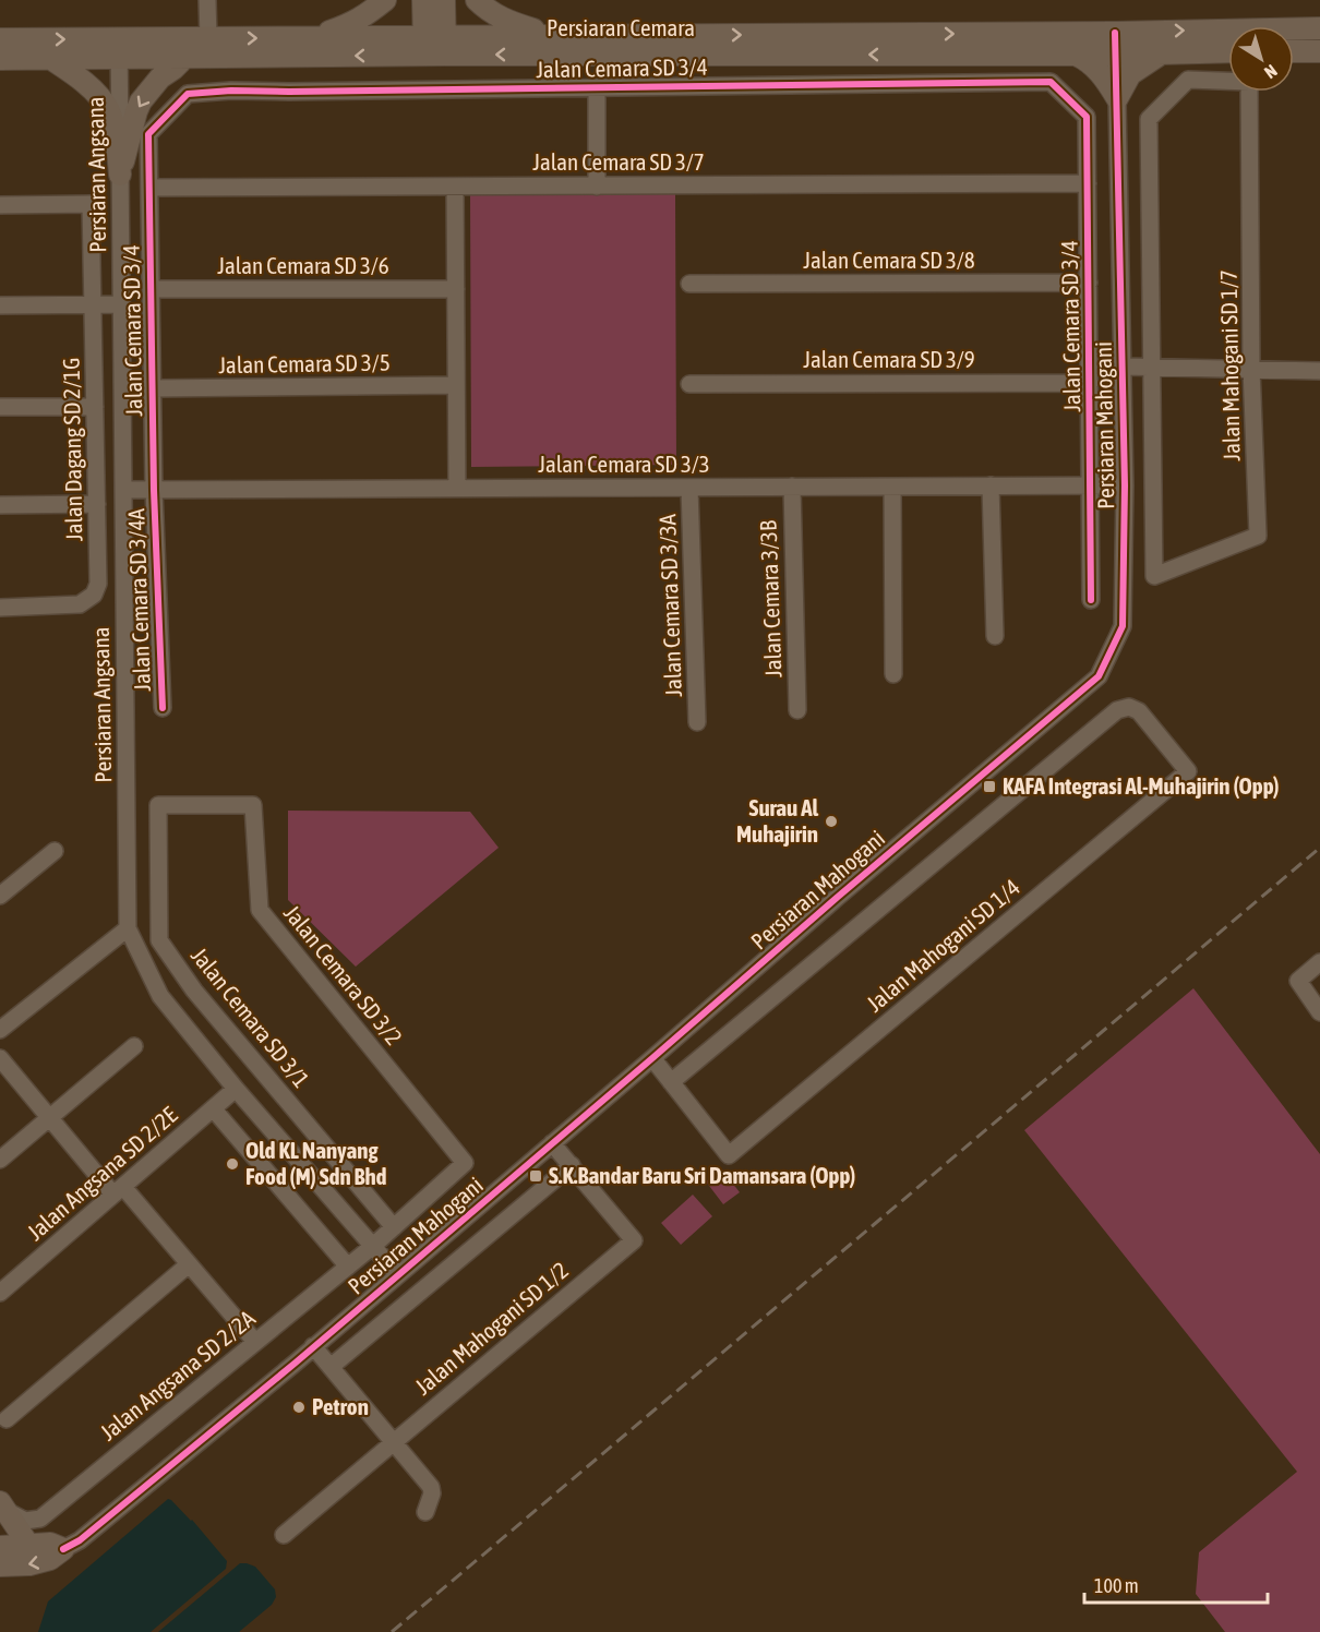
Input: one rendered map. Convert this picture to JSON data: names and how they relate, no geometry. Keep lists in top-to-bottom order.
{
  "streets": {
    "main road": ["Persiaran Cemara", "Persiaran Mahogani"],
    "street": [
      "Jalan Cemara SD 3/4",
      "Jalan Cemara SD 3/7",
      "Persiaran Angsana",
      "Jalan Cemara SD 3/8",
      "Jalan Cemara SD 3/6",
      "Jalan Cemara SD 3/9",
      "Jalan Cemara SD 3/5",
      "Jalan Mahogani SD 1/7",
      "Jalan Dagang SD 2/1G",
      "Jalan Cemara SD 3/3",
      "Jalan Cemara 3/3B",
      "Jalan Cemara SD 3/4A",
      "Jalan Cemara SD 3/3A",
      "Jalan Mahogani SD 1/4",
      "Jalan Cemara SD 3/2",
      "Jalan Cemara SD 3/1",
      "Jalan Angsana SD 2/2E",
      "Jalan Mahogani SD 1/2",
      "Jalan Angsana SD 2/2A"
    ]
  },
  "crossings": [
    ["Persiaran Cemara", "Persiaran Angsana"],
    ["Persiaran Cemara", "Persiaran Mahogani"],
    ["Jalan Cemara SD 3/4", "Jalan Cemara SD 3/7"],
    ["Jalan Cemara SD 3/4", "Jalan Cemara SD 3/8"],
    ["Jalan Cemara SD 3/4", "Jalan Cemara SD 3/6"],
    ["Jalan Cemara SD 3/4", "Jalan Cemara SD 3/9"],
    ["Jalan Cemara SD 3/4", "Jalan Cemara SD 3/5"],
    ["Jalan Cemara SD 3/4", "Jalan Cemara SD 3/3"],
    ["Jalan Cemara SD 3/4", "Jalan Cemara SD 3/4A"],
    ["Persiaran Angsana", "Persiaran Mahogani"],
    ["Persiaran Angsana", "Jalan Cemara SD 3/3"],
    ["Persiaran Angsana", "Jalan Angsana SD 2/2E"],
    ["Persiaran Angsana", "Jalan Angsana SD 2/2A"],
    ["Persiaran Mahogani", "Jalan Cemara SD 3/3"],
    ["Persiaran Mahogani", "Jalan Mahogani SD 1/2"],
    ["Jalan Cemara SD 3/3", "Jalan Cemara 3/3B"],
    ["Jalan Cemara SD 3/3", "Jalan Cemara SD 3/4A"],
    ["Jalan Cemara SD 3/3", "Jalan Cemara SD 3/3A"],
    ["Jalan Cemara SD 3/2", "Jalan Cemara SD 3/1"],
    ["Jalan Cemara SD 3/2", "Jalan Angsana SD 2/2A"],
    ["Jalan Cemara SD 3/1", "Jalan Angsana SD 2/2A"]
  ],
  "places": {
    "transit": ["KAFA Integrasi Al-Muhajirin (Opp)", "S.K.Bandar Baru Sri Damansara (Opp)"],
    "other": ["Surau Al Muhajirin", "Old KL Nanyang Food (M) Sdn Bhd", "Petron"]
  },
  "scale_bar": "100 m",
  "north": "bottom right"
}
